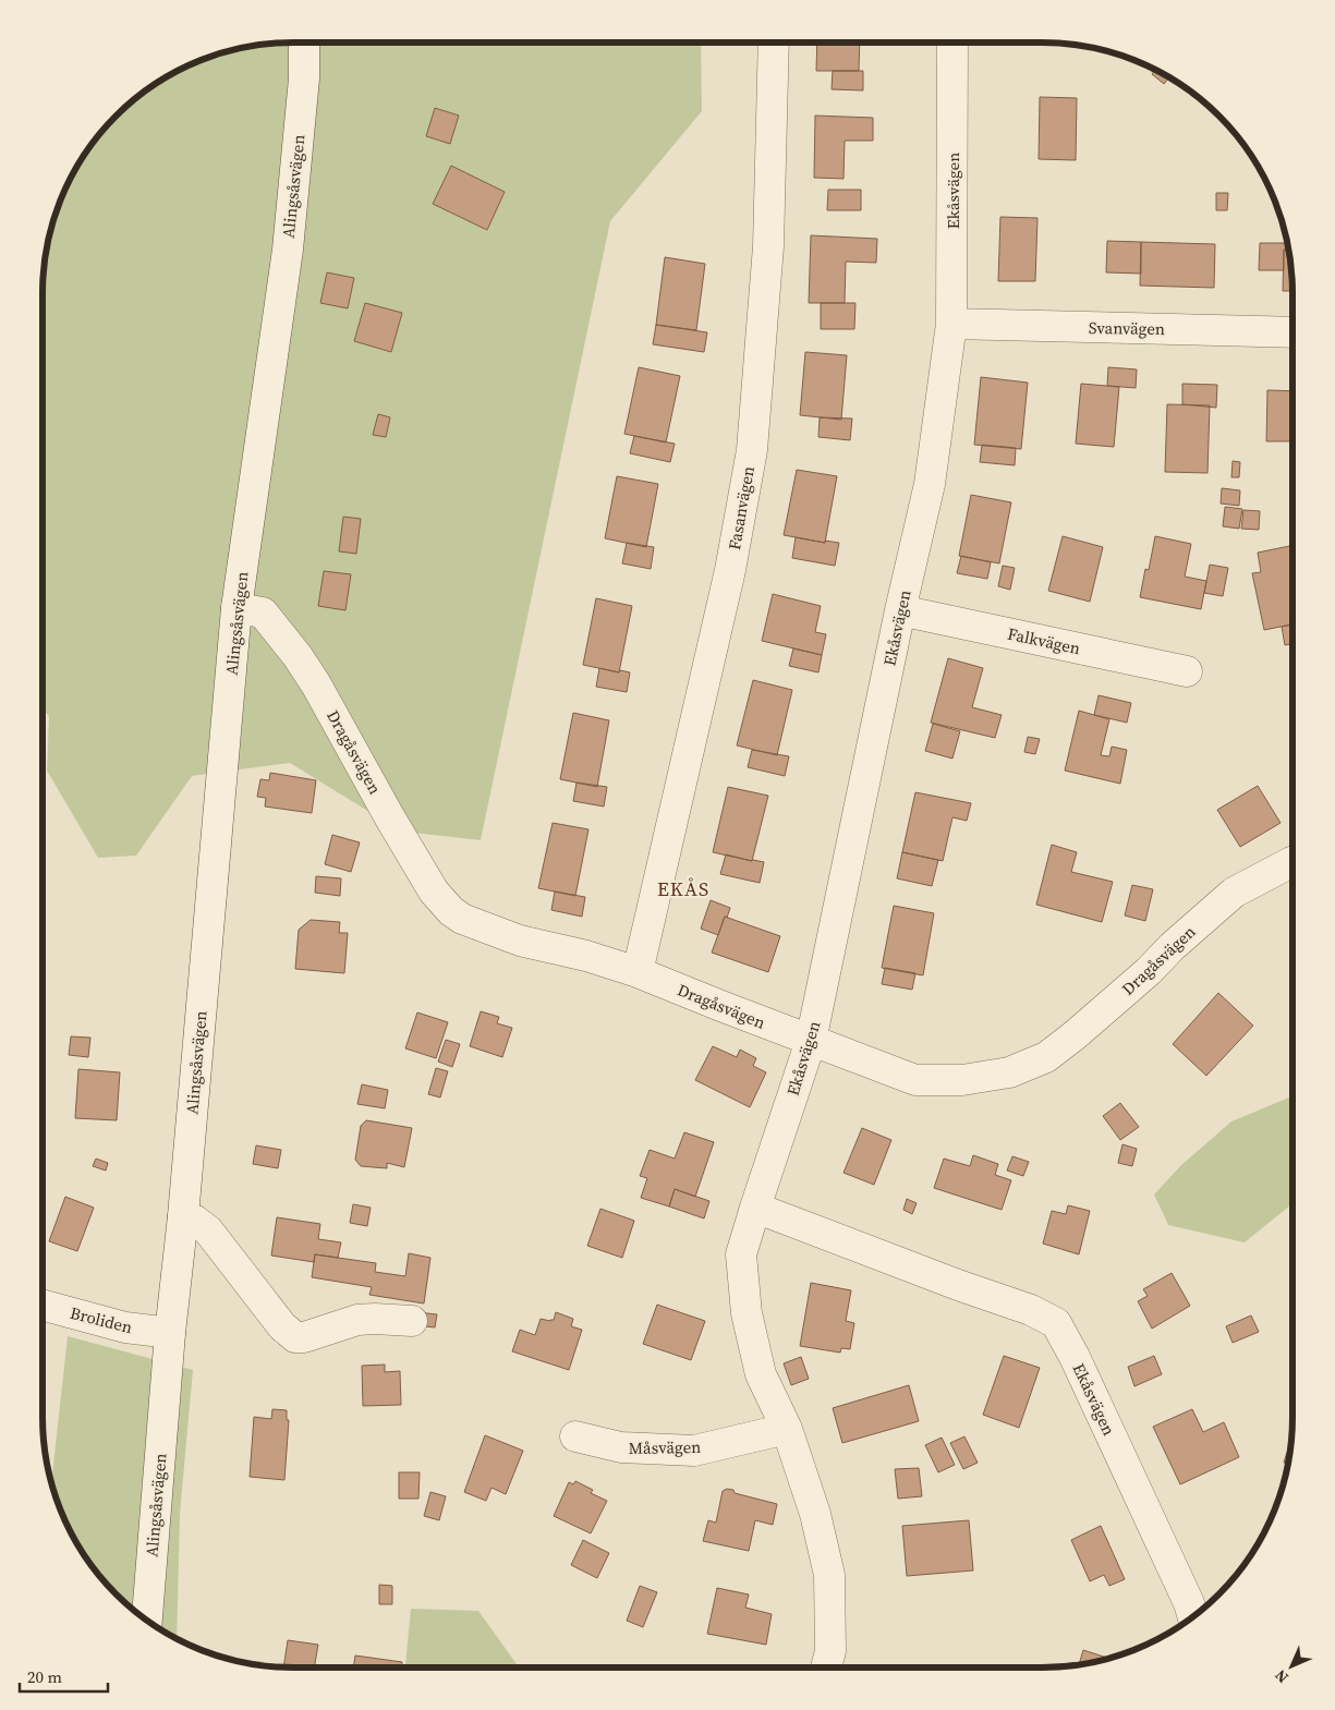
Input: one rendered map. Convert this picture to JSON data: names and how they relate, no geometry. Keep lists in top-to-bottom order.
{
  "streets": {
    "street": [
      "Alingsåsvägen",
      "Ekåsvägen",
      "Svanvägen",
      "Fasanvägen",
      "Falkvägen",
      "Dragåsvägen",
      "Broliden",
      "Måsvägen"
    ]
  },
  "crossings": [
    ["Alingsåsvägen", "Dragåsvägen"],
    ["Alingsåsvägen", "Broliden"],
    ["Ekåsvägen", "Svanvägen"],
    ["Ekåsvägen", "Falkvägen"],
    ["Ekåsvägen", "Dragåsvägen"],
    ["Ekåsvägen", "Måsvägen"],
    ["Fasanvägen", "Dragåsvägen"]
  ],
  "districts": ["EKÅS"],
  "scale_bar": "20 m",
  "north": "bottom left"
}
